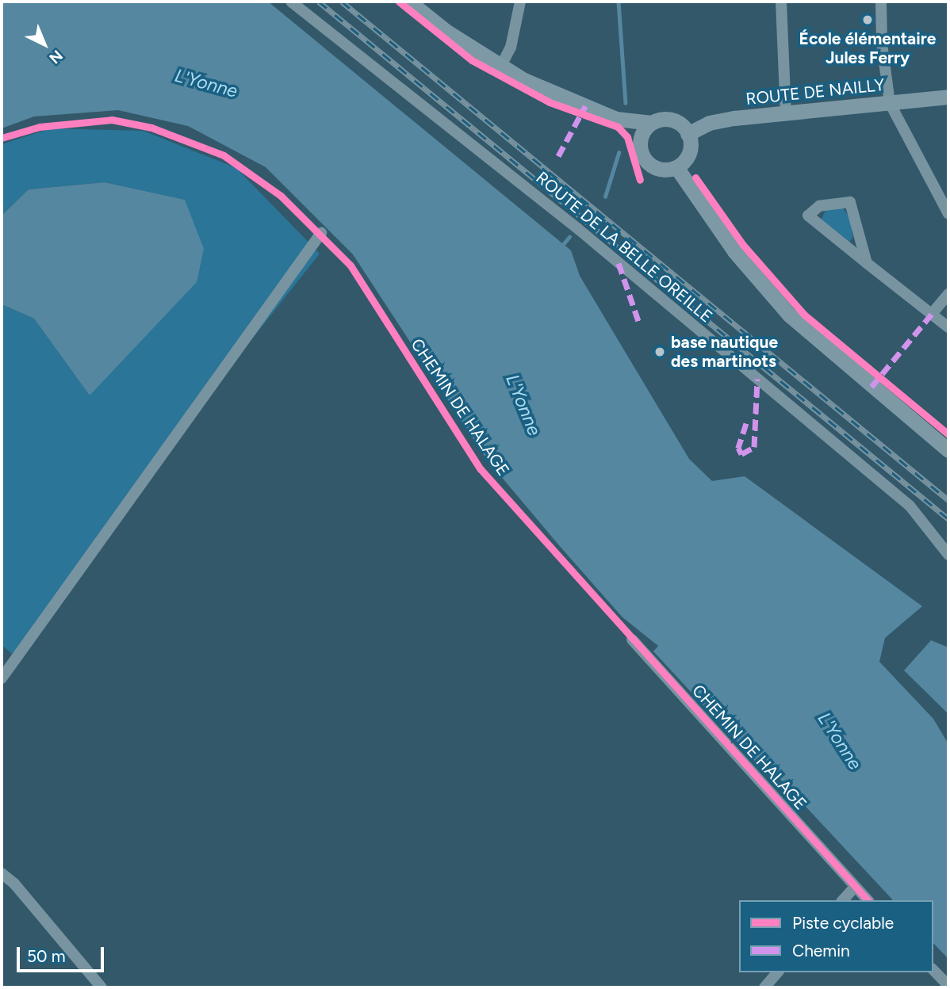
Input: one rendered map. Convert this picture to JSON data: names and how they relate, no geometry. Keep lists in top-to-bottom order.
{
  "streets": {
    "main road": ["ROUTE DE NAILLY"],
    "street": ["ROUTE DE LA BELLE OREILLE", "CHEMIN DE HALAGE"]
  },
  "water": ["L'Yonne"],
  "places": ["École élémentaire Jules Ferry", "base nautique des martinots"],
  "legend": ["Piste cyclable", "Chemin"],
  "scale_bar": "50 m",
  "north": "bottom right"
}
